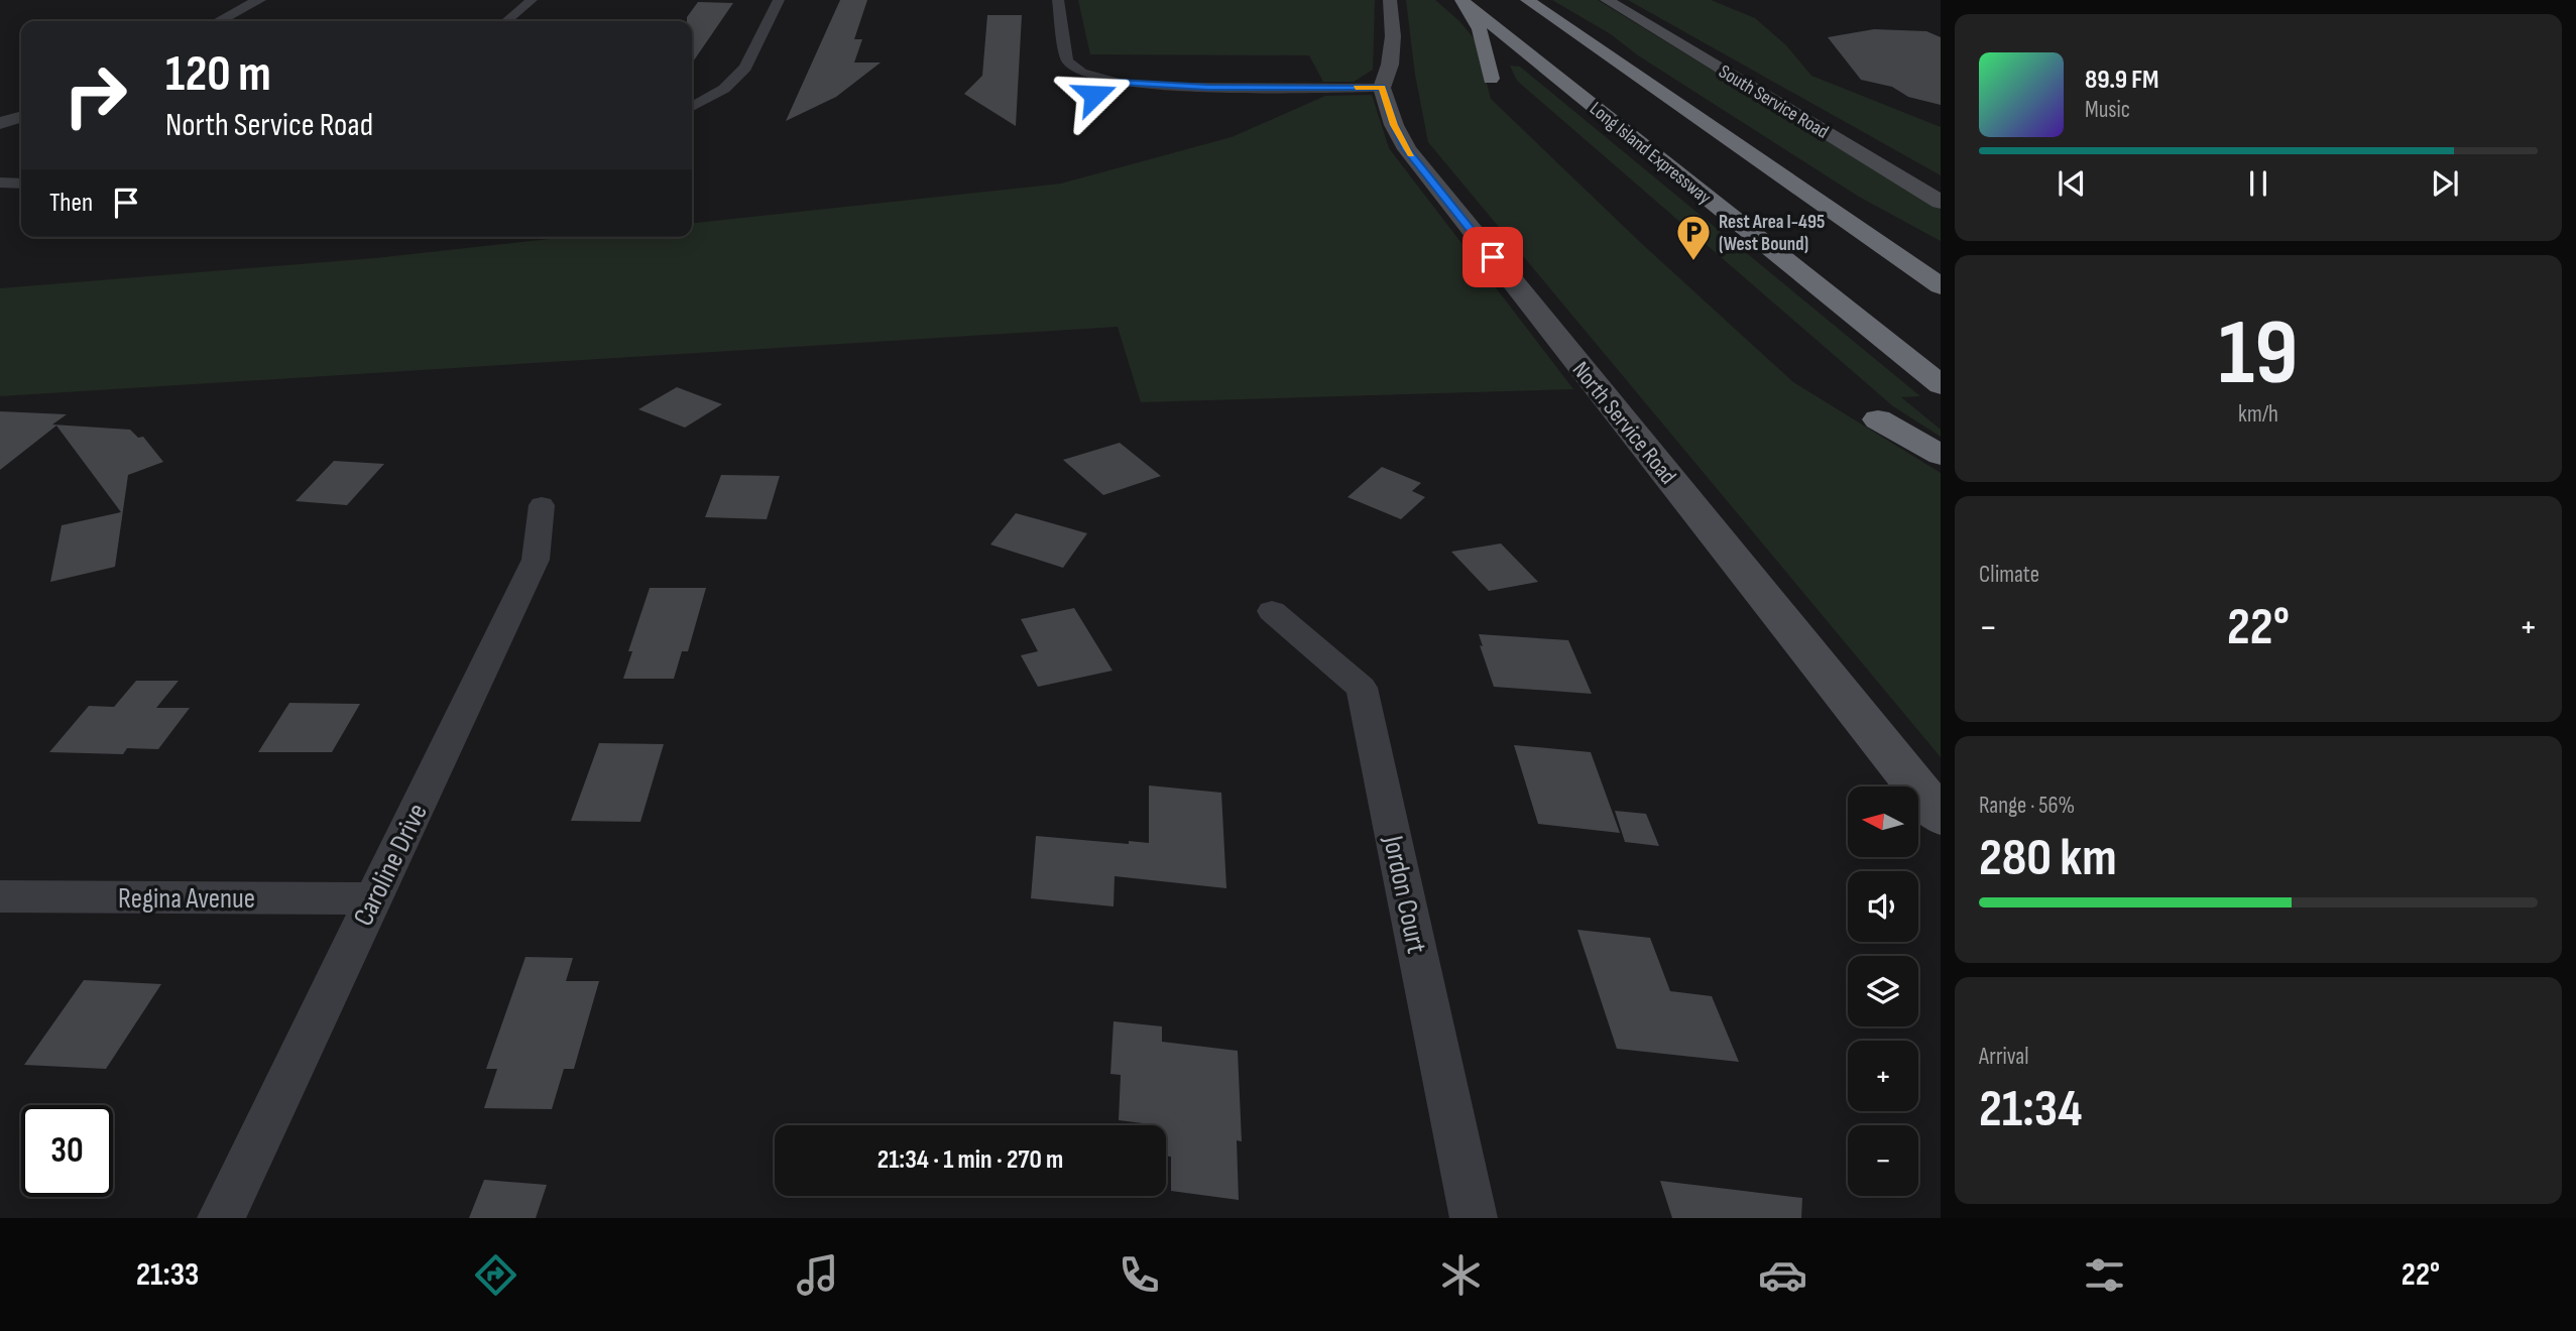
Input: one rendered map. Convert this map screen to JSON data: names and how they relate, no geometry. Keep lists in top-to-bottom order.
{
  "streets": {
    "highway": ["Long Island Expressway"],
    "main road": ["South Service Road", "North Service Road"],
    "street": ["Caroline Drive", "Jordon Court", "Regina Avenue"]
  },
  "crossings": [
    ["Caroline Drive", "Regina Avenue"]
  ],
  "places": {
    "parking": ["Rest Area I-495 (West Bound)"]
  },
  "north": "left",
  "page": {
    "turn": ["120 m", "North Service Road"],
    "song": ["89.9 FM", "Music"],
    "then": "Then",
    "tile": [
      ["19", "km/h"],
      "Climate",
      ["Range · 56%", "280 km"],
      ["Arrival", "21:34"]
    ],
    "heat": ["−", "22°", "+"],
    "map_buttons": ["+", "−"],
    "limit": "30",
    "trip": "21:34 · 1 min · 270 m",
    "tabs": ["21:33", "22°"]
  }
}
